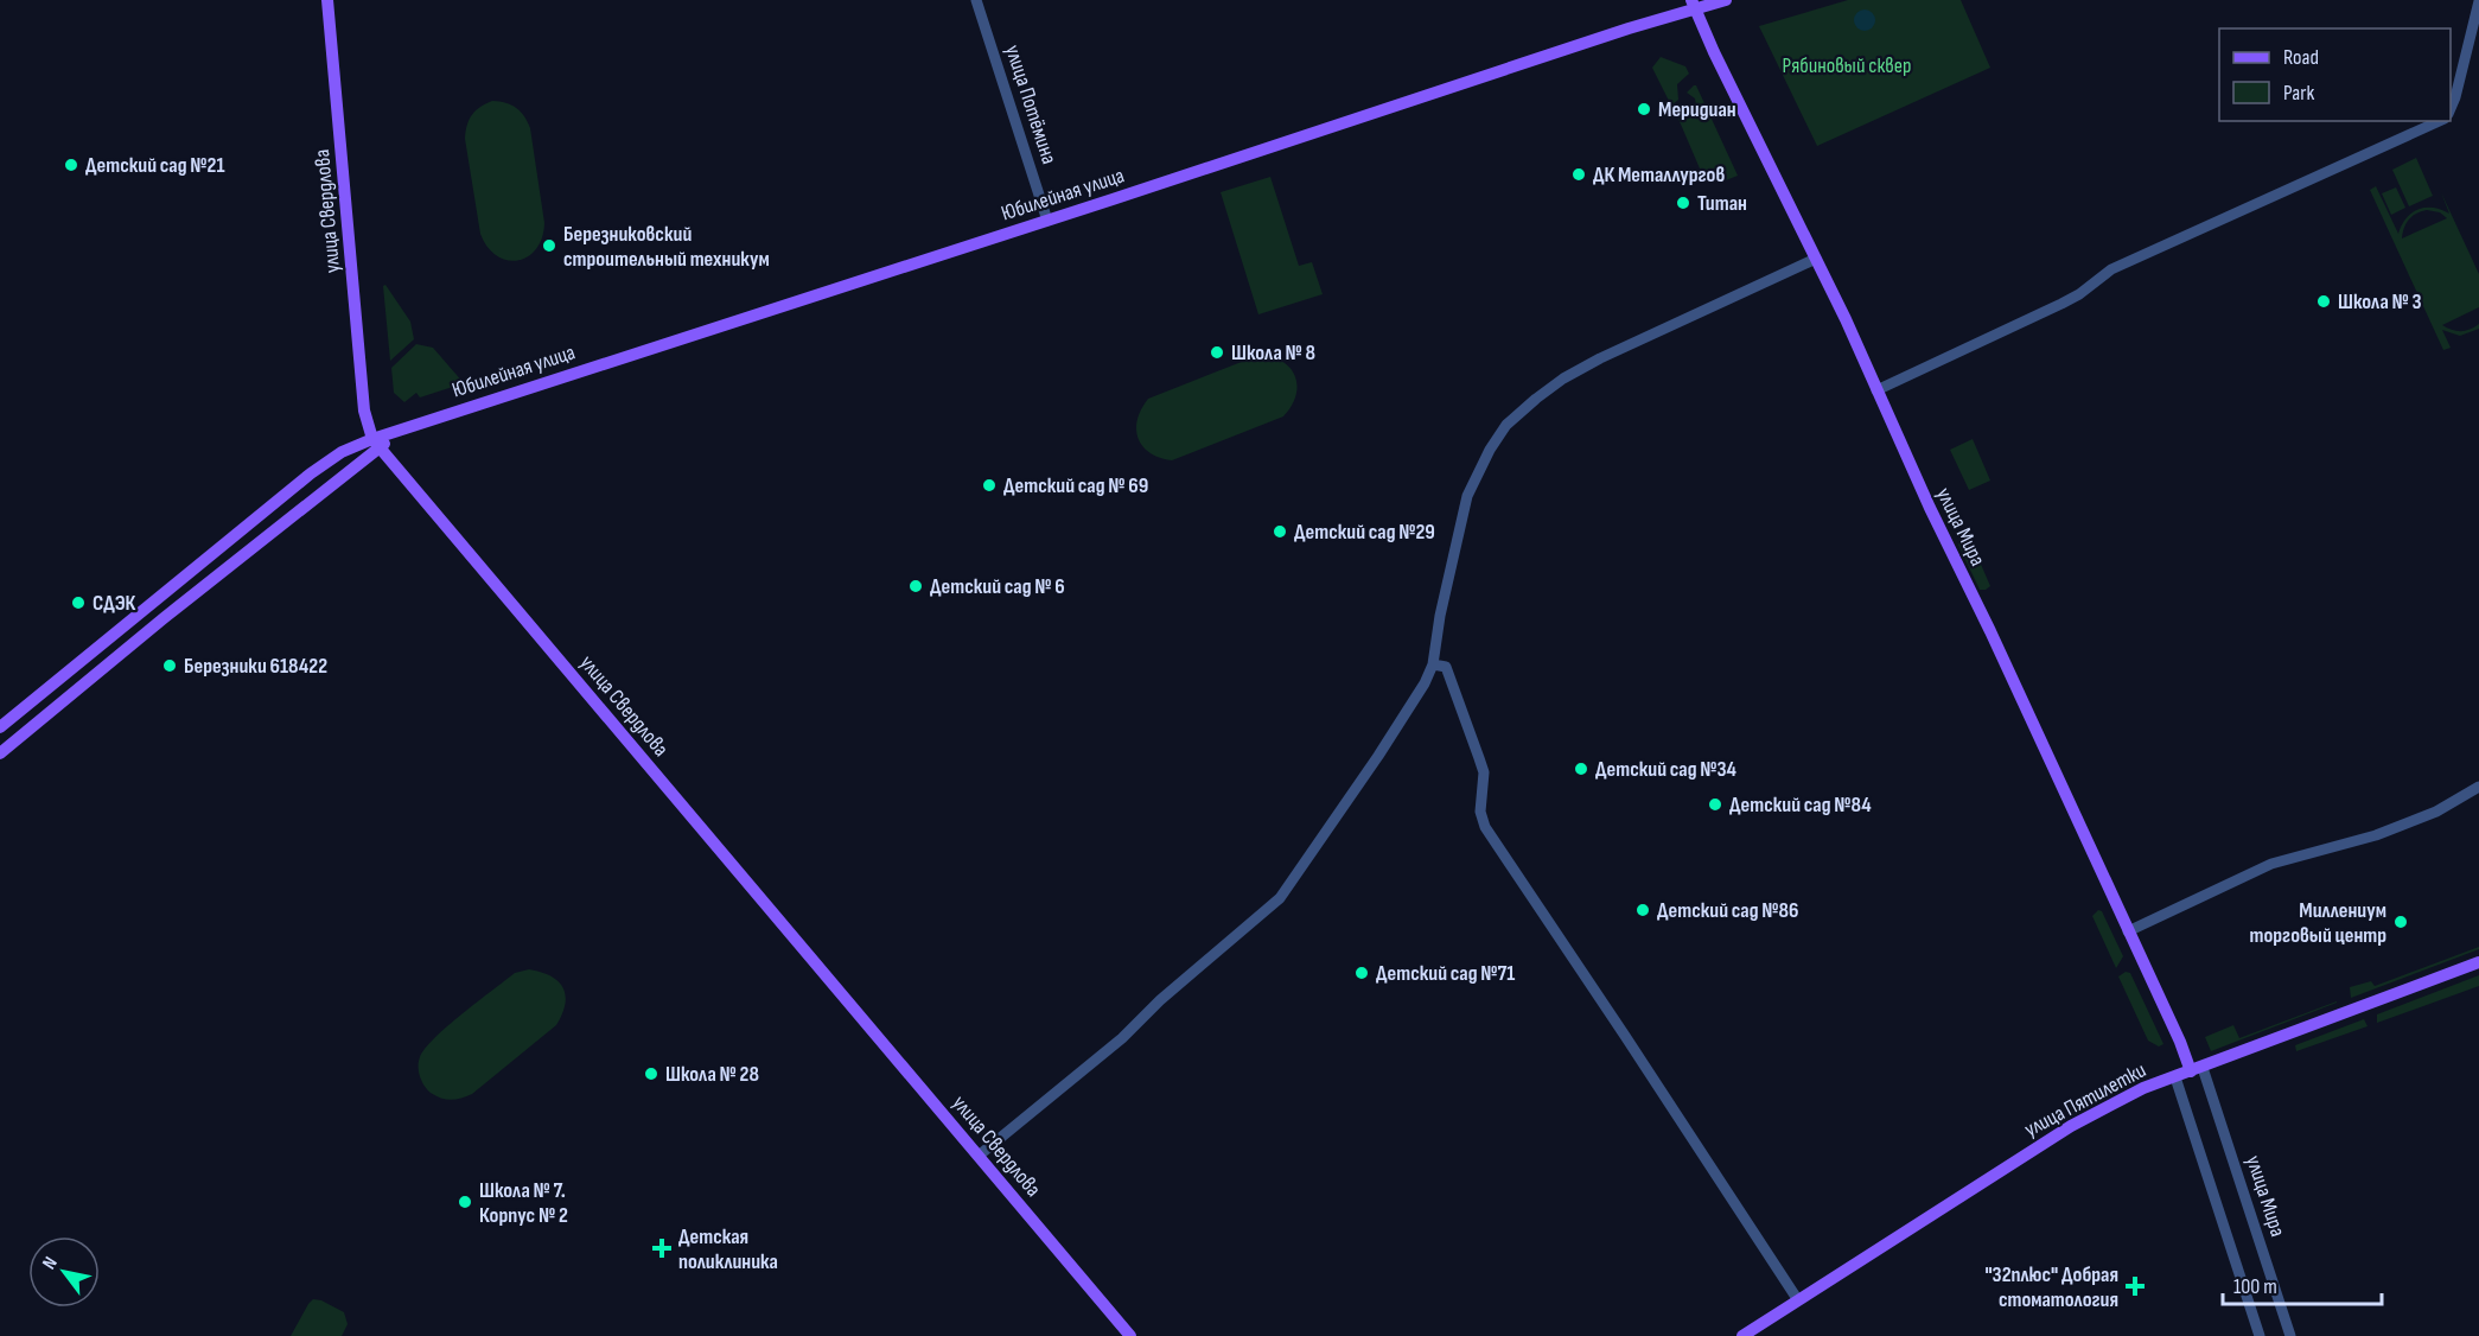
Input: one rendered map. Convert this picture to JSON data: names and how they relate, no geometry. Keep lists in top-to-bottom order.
{
  "streets": {
    "main road": [
      "Юбилейная улица",
      "улица Свердлова",
      "улица Мира",
      "улица Пятилетки"
    ],
    "street": ["улица Потёмина"]
  },
  "crossings": [
    ["улица Потёмина", "Юбилейная улица"],
    ["Юбилейная улица", "улица Свердлова"],
    ["Юбилейная улица", "улица Мира"],
    ["улица Мира", "улица Пятилетки"]
  ],
  "parks": ["Рябиновый сквер"],
  "places": {
    "other": [
      "Меридиан",
      "Детский сад №21",
      "ДК Металлургов",
      "Титан",
      "Березниковский строительный техникум",
      "Школа № 3",
      "Школа № 8",
      "Детский сад № 69",
      "Детский сад №29",
      "Детский сад № 6",
      "СДЭК",
      "Березники 618422",
      "Детский сад №34",
      "Детский сад №84",
      "Детский сад №86",
      "Миллениум торговый центр",
      "Детский сад №71",
      "Школа № 28",
      "Школа № 7. Корпус № 2"
    ],
    "health": ["Детская поликлиника", "\"32плюс\" Добрая стоматология"]
  },
  "legend": ["Road", "Park"],
  "scale_bar": "100 m",
  "north": "top left"
}
